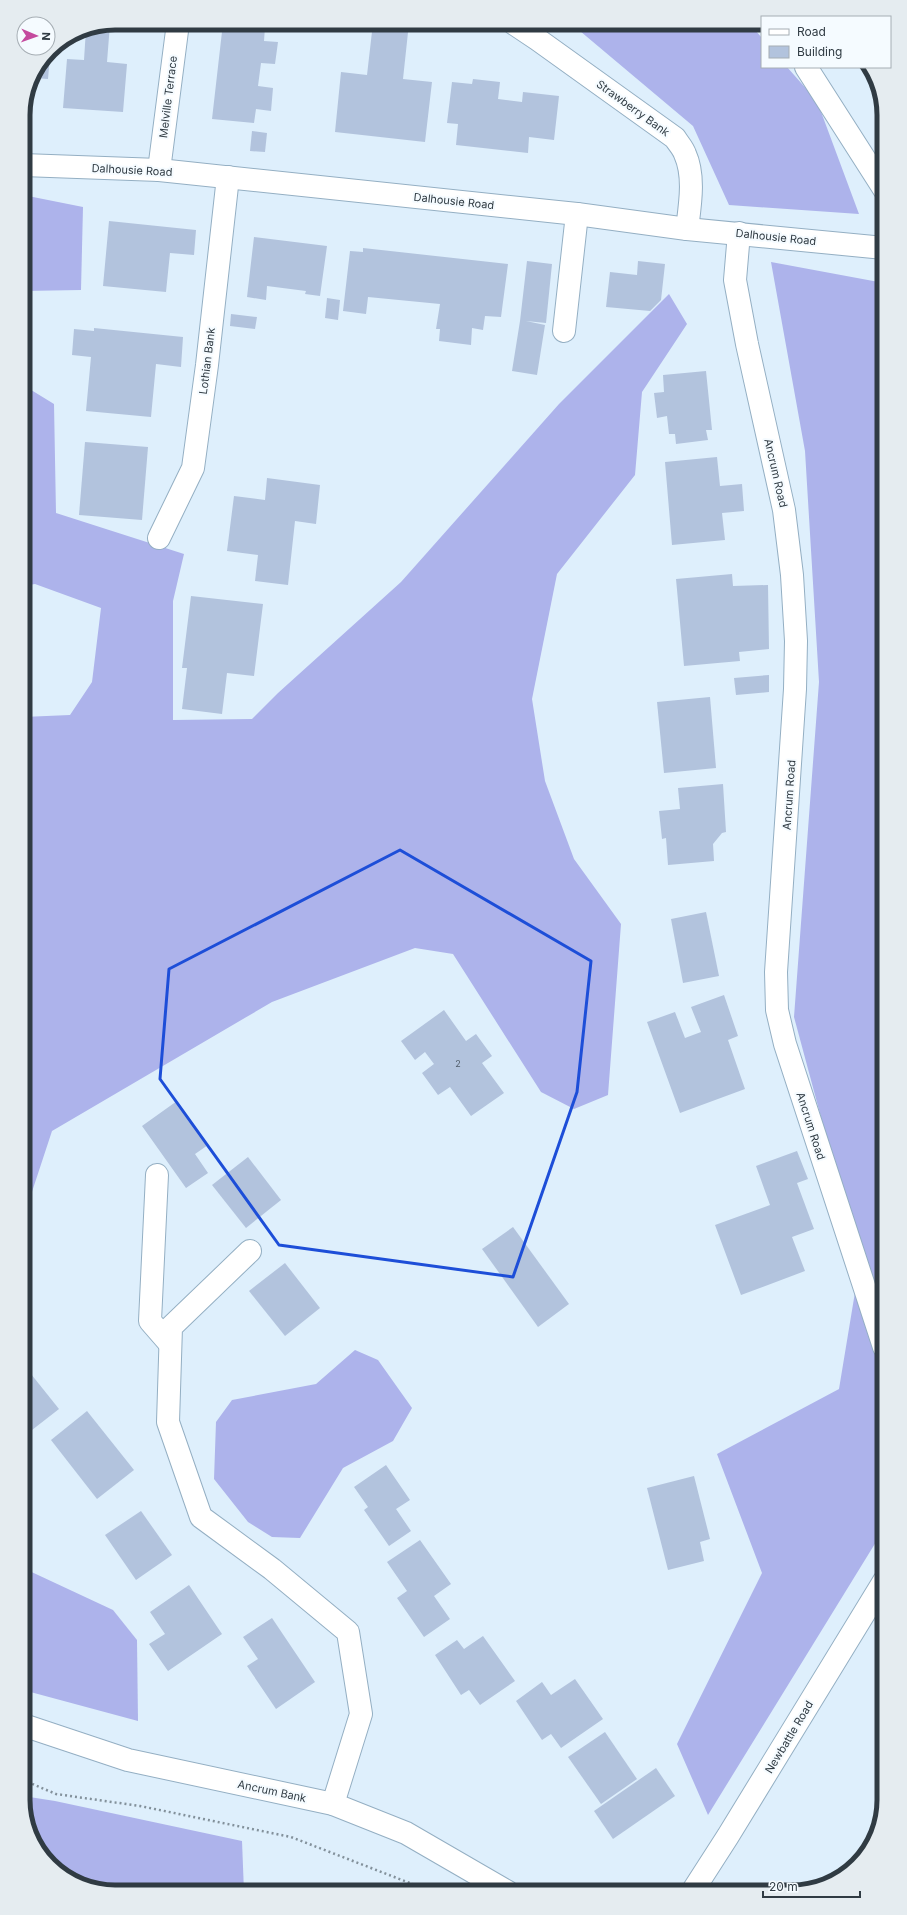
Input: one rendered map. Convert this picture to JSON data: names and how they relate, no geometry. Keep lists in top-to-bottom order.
{
  "streets": {
    "street": [
      "Melville Terrace",
      "Strawberry Bank",
      "Dalhousie Road",
      "Lothian Bank",
      "Ancrum Road",
      "Newbattle Road",
      "Ancrum Bank"
    ]
  },
  "crossings": [
    ["Melville Terrace", "Dalhousie Road"],
    ["Strawberry Bank", "Dalhousie Road"],
    ["Dalhousie Road", "Lothian Bank"],
    ["Dalhousie Road", "Ancrum Road"]
  ],
  "house_numbers": ["2"],
  "legend": ["Road", "Building"],
  "scale_bar": "20 m",
  "north": "right"
}
